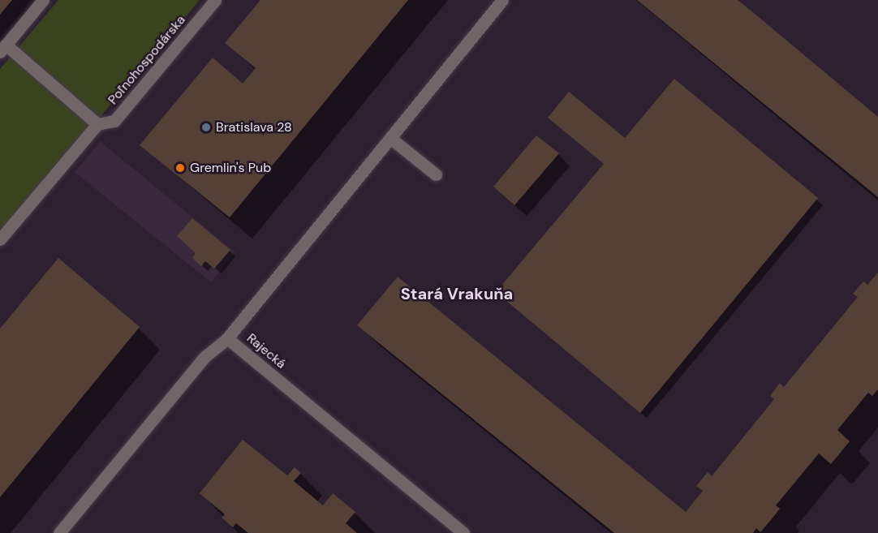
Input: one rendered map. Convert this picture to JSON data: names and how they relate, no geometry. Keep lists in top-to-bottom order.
{
  "streets": {
    "street": ["Poľnohospodárska", "Rajecká"]
  },
  "districts": ["Stará Vrakuňa"],
  "places": ["Bratislava 28", "Gremlin's Pub"]
}
